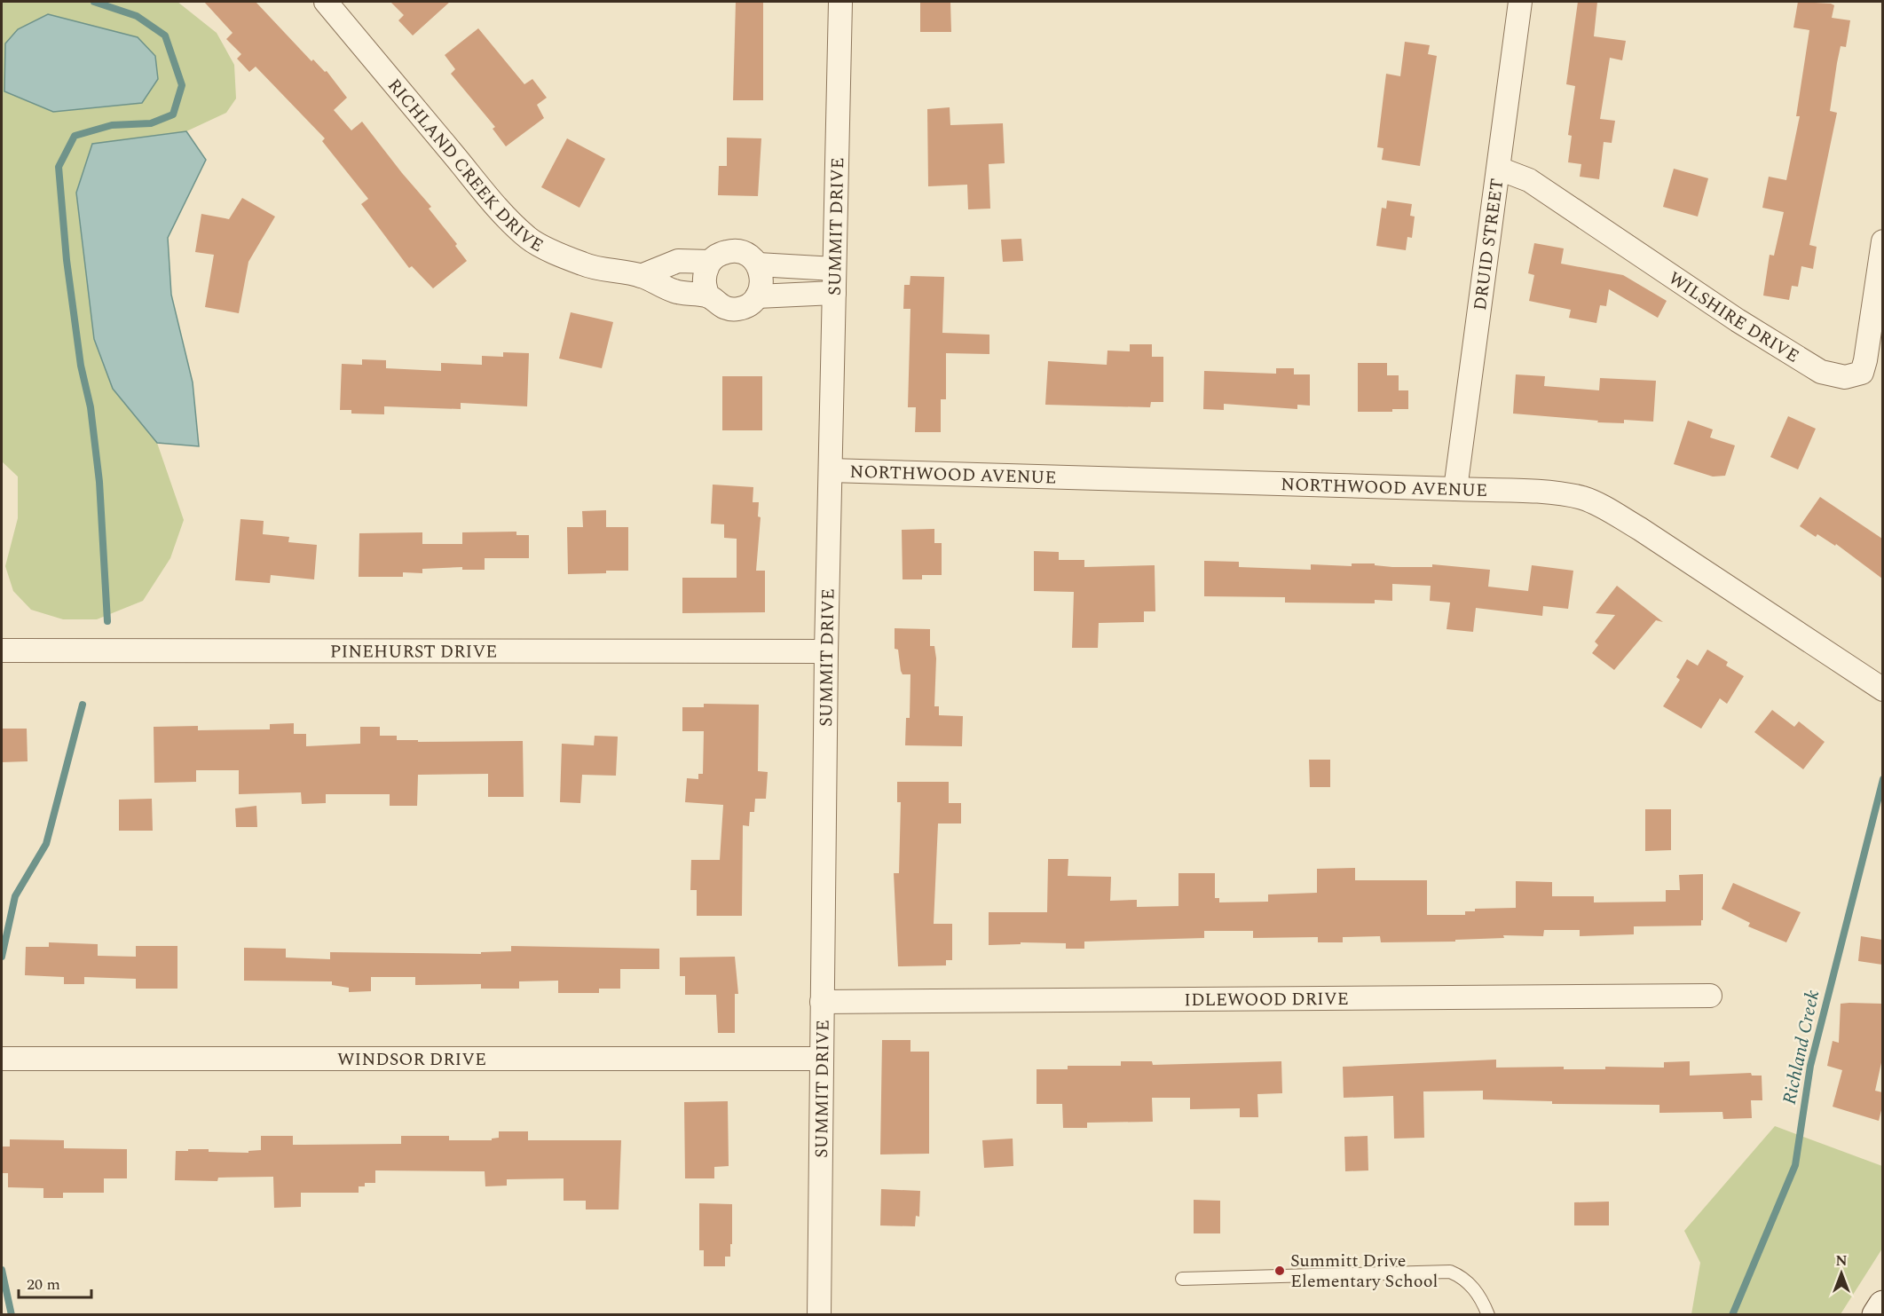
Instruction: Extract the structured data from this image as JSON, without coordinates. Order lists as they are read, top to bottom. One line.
{"streets":{"street":["RICHLAND CREEK DRIVE","SUMMIT DRIVE","DRUID STREET","WILSHIRE DRIVE","NORTHWOOD AVENUE","PINEHURST DRIVE","IDLEWOOD DRIVE","WINDSOR DRIVE"]},"crossings":[["RICHLAND CREEK DRIVE","SUMMIT DRIVE"],["SUMMIT DRIVE","NORTHWOOD AVENUE"],["SUMMIT DRIVE","PINEHURST DRIVE"],["SUMMIT DRIVE","IDLEWOOD DRIVE"],["SUMMIT DRIVE","WINDSOR DRIVE"],["DRUID STREET","WILSHIRE DRIVE"],["DRUID STREET","NORTHWOOD AVENUE"]],"water":["Richland Creek"],"places":["Summitt Drive Elementary School"],"scale_bar":"20 m","north":"top"}
